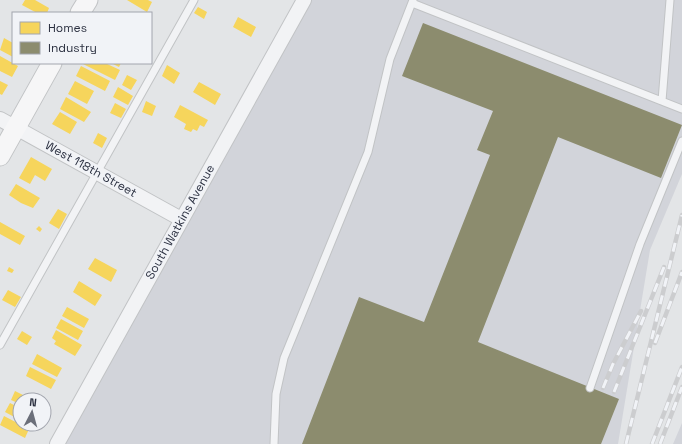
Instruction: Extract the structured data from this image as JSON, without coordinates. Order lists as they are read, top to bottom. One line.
{"streets":{"street":["West 118th Street","South Watkins Avenue"]},"crossings":[["West 118th Street","South Watkins Avenue"]],"legend":["Homes","Industry"],"north":"top"}
